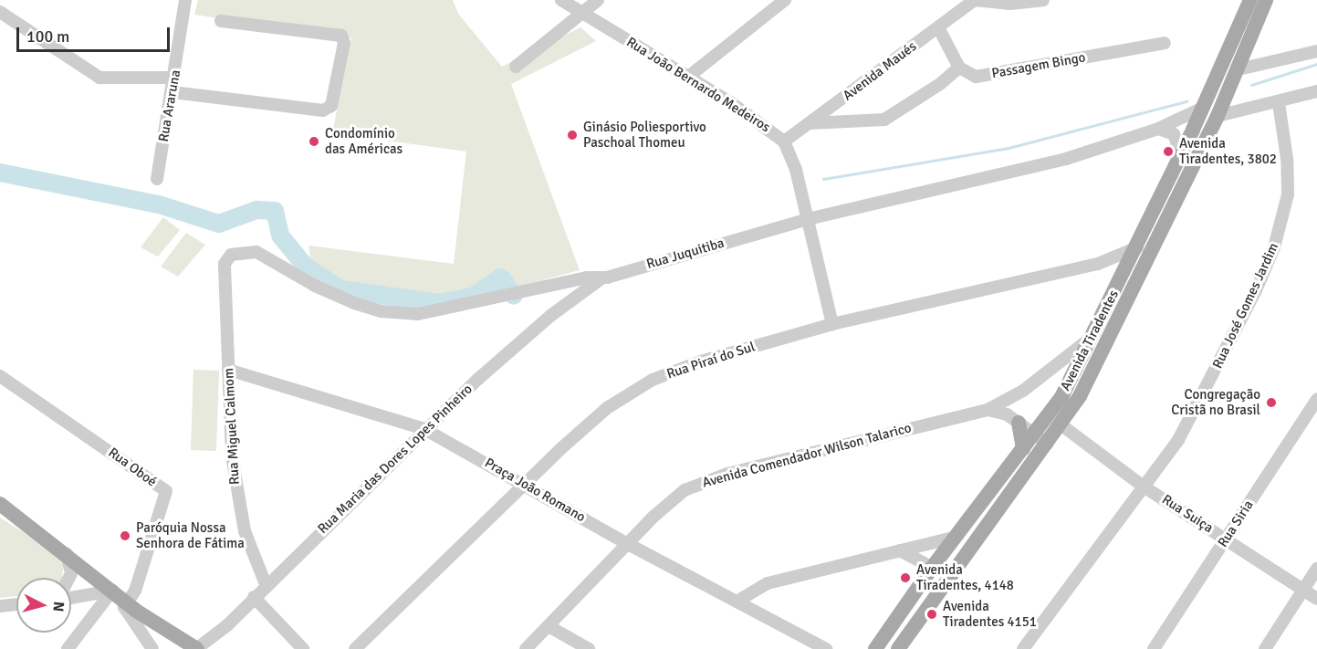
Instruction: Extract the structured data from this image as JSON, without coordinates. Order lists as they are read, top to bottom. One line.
{"streets":{"main road":["Avenida Tiradentes"],"street":["Passagem Bingo","Avenida Maués","Rua João Bernardo Medeiros","Rua Araruna","Rua Juquitiba","Rua José Gomes Jardim","Rua Piraí do Sul","Rua Miguel Calmom","Avenida Comendador Wilson Talarico","Rua Maria das Dores Lopes Pinheiro","Rua Oboé","Praça João Romano","Rua Suiça","Rua Siria"]},"crossings":[["Avenida Maués","Rua João Bernardo Medeiros"],["Rua João Bernardo Medeiros","Rua Juquitiba"],["Rua João Bernardo Medeiros","Rua Piraí do Sul"],["Rua Juquitiba","Avenida Tiradentes"],["Rua Juquitiba","Rua Miguel Calmom"],["Rua Juquitiba","Rua Maria das Dores Lopes Pinheiro"],["Rua José Gomes Jardim","Rua Suiça"],["Avenida Tiradentes","Rua Piraí do Sul"],["Avenida Tiradentes","Avenida Comendador Wilson Talarico"],["Avenida Tiradentes","Rua Suiça"],["Rua Piraí do Sul","Praça João Romano"],["Rua Miguel Calmom","Rua Maria das Dores Lopes Pinheiro"],["Rua Miguel Calmom","Praça João Romano"],["Avenida Comendador Wilson Talarico","Praça João Romano"],["Rua Maria das Dores Lopes Pinheiro","Praça João Romano"],["Rua Suiça","Rua Siria"]],"places":["Ginásio Poliesportivo Paschoal Thomeu","Condomínio das Américas","Avenida Tiradentes, 3802","Congregação Cristã no Brasil","Paróquia Nossa Senhora de Fátima","Avenida Tiradentes, 4148","Avenida Tiradentes 4151"],"scale_bar":"100 m","north":"right"}
